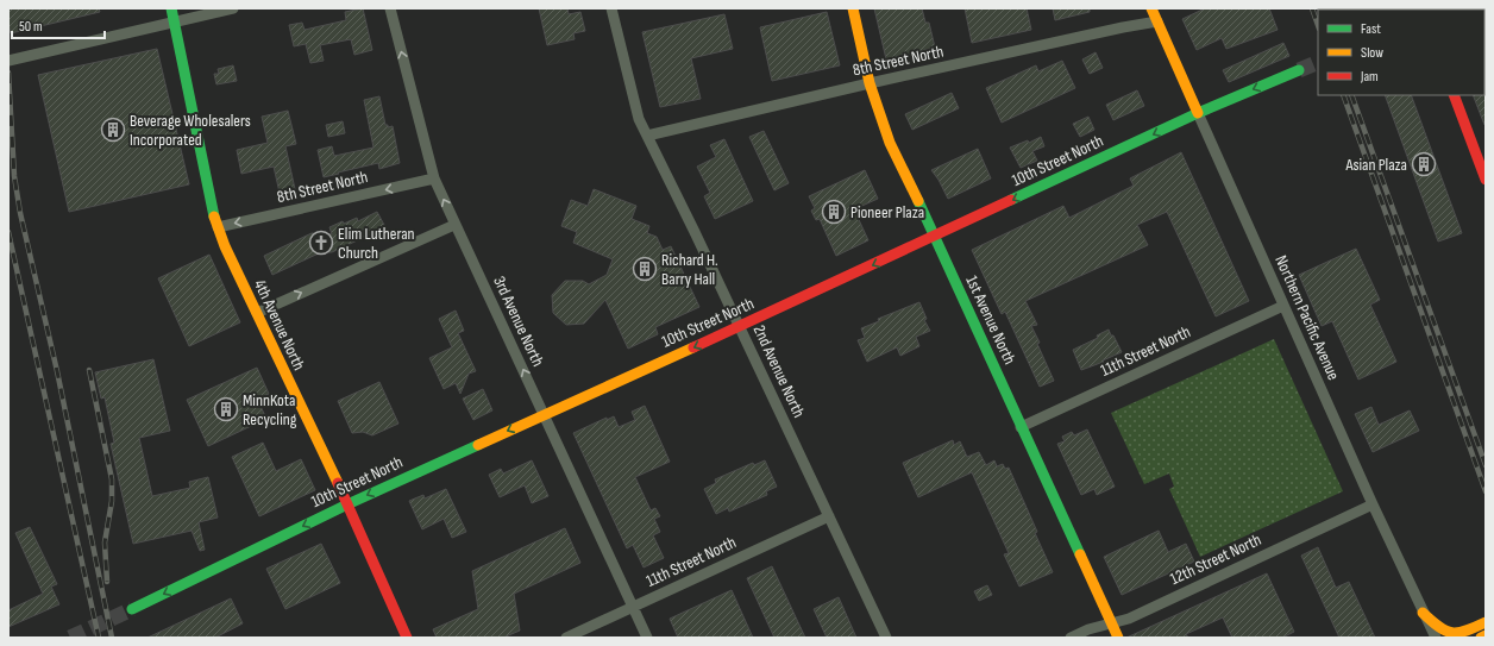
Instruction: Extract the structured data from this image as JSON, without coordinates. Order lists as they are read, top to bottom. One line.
{"streets":{"street":["8th Street North","10th Street North","Northern Pacific Avenue","1st Avenue North","3rd Avenue North","4th Avenue North","11th Street North","2nd Avenue North","12th Street North"]},"crossings":[["8th Street North","Northern Pacific Avenue"],["8th Street North","1st Avenue North"],["8th Street North","3rd Avenue North"],["8th Street North","4th Avenue North"],["8th Street North","2nd Avenue North"],["10th Street North","Northern Pacific Avenue"],["10th Street North","1st Avenue North"],["10th Street North","3rd Avenue North"],["10th Street North","4th Avenue North"],["10th Street North","2nd Avenue North"],["Northern Pacific Avenue","11th Street North"],["Northern Pacific Avenue","12th Street North"],["1st Avenue North","11th Street North"],["1st Avenue North","12th Street North"],["3rd Avenue North","11th Street North"],["11th Street North","2nd Avenue North"]],"one_way":["10th Street North","3rd Avenue North"],"places":{"building":["Beverage Wholesalers Incorporated","Asian Plaza","Pioneer Plaza","Richard H. Barry Hall","MinnKota Recycling"],"church":["Elim Lutheran Church"]},"legend":["Fast","Slow","Jam"],"scale_bar":"50 m"}
